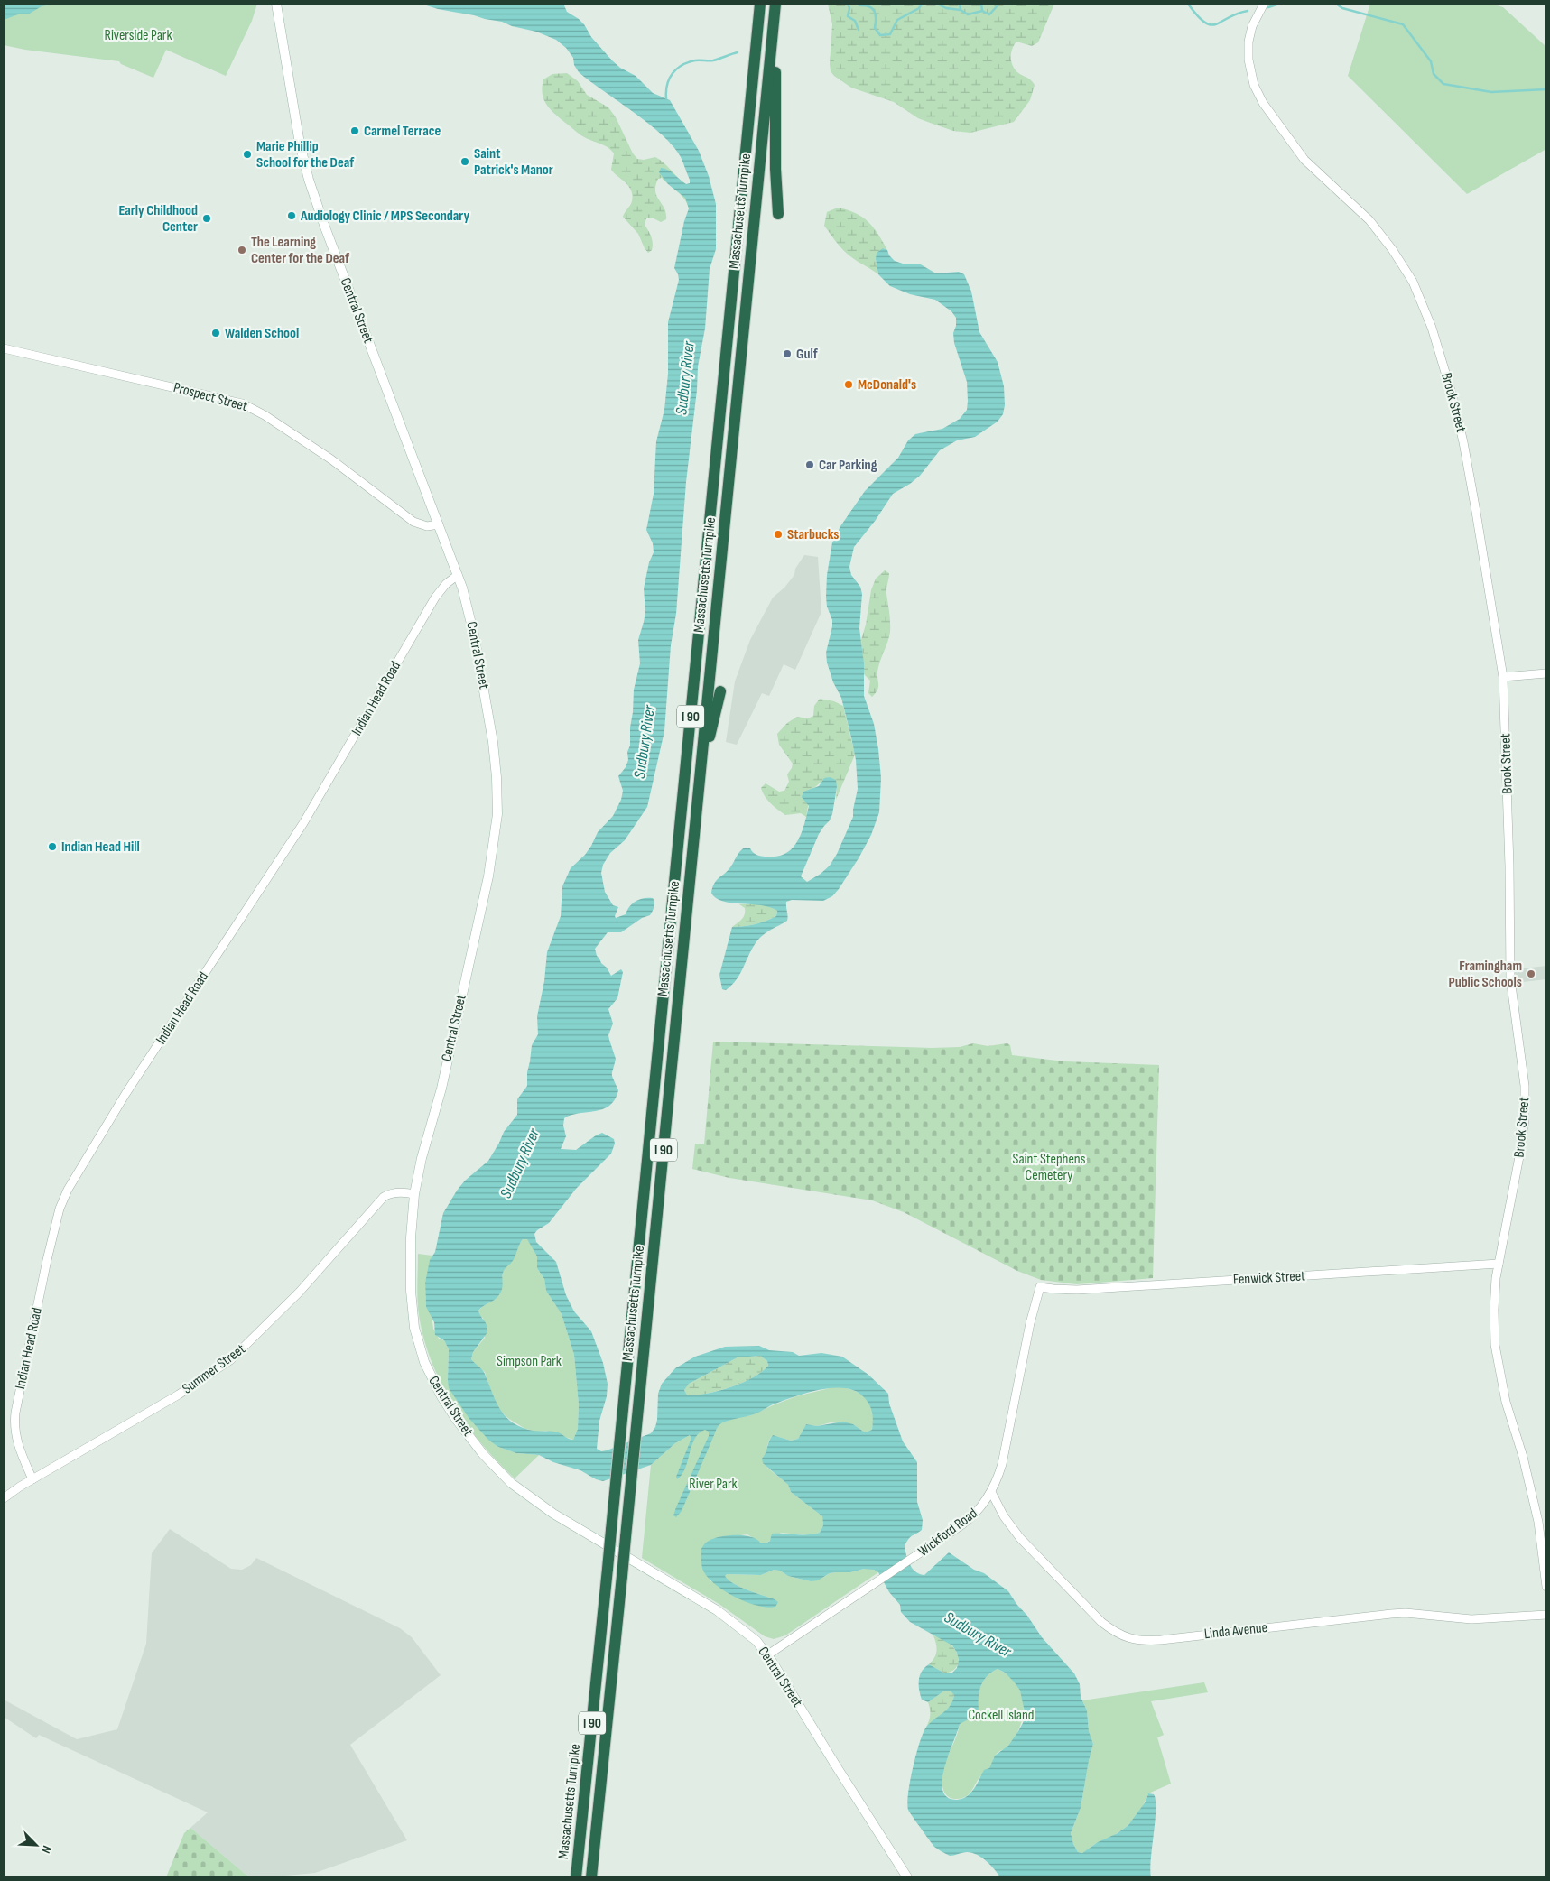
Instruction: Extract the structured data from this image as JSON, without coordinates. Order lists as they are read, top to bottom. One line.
{"streets":{"highway":["Massachusetts Turnpike","I 90"],"main road":["Central Street"],"street":["Prospect Street","Brook Street","Indian Head Road","Fenwick Street","Summer Street","Wickford Road","Linda Avenue"]},"crossings":[["Central Street","Prospect Street"],["Central Street","Indian Head Road"],["Central Street","Summer Street"],["Central Street","Wickford Road"],["Brook Street","Fenwick Street"],["Indian Head Road","Summer Street"],["Fenwick Street","Wickford Road"],["Wickford Road","Linda Avenue"]],"water":["Sudbury River"],"parks":["Riverside Park","Saint Stephens Cemetery","Simpson Park","River Park","Cockell Island"],"places":["Carmel Terrace","Marie Phillip School for the Deaf","Saint Patrick's Manor","Audiology Clinic / MPS Secondary","Early Childhood Center","The Learning Center for the Deaf","Walden School","Gulf","McDonald's","Car Parking","Starbucks","Indian Head Hill","Framingham Public Schools"],"north":"bottom right"}
